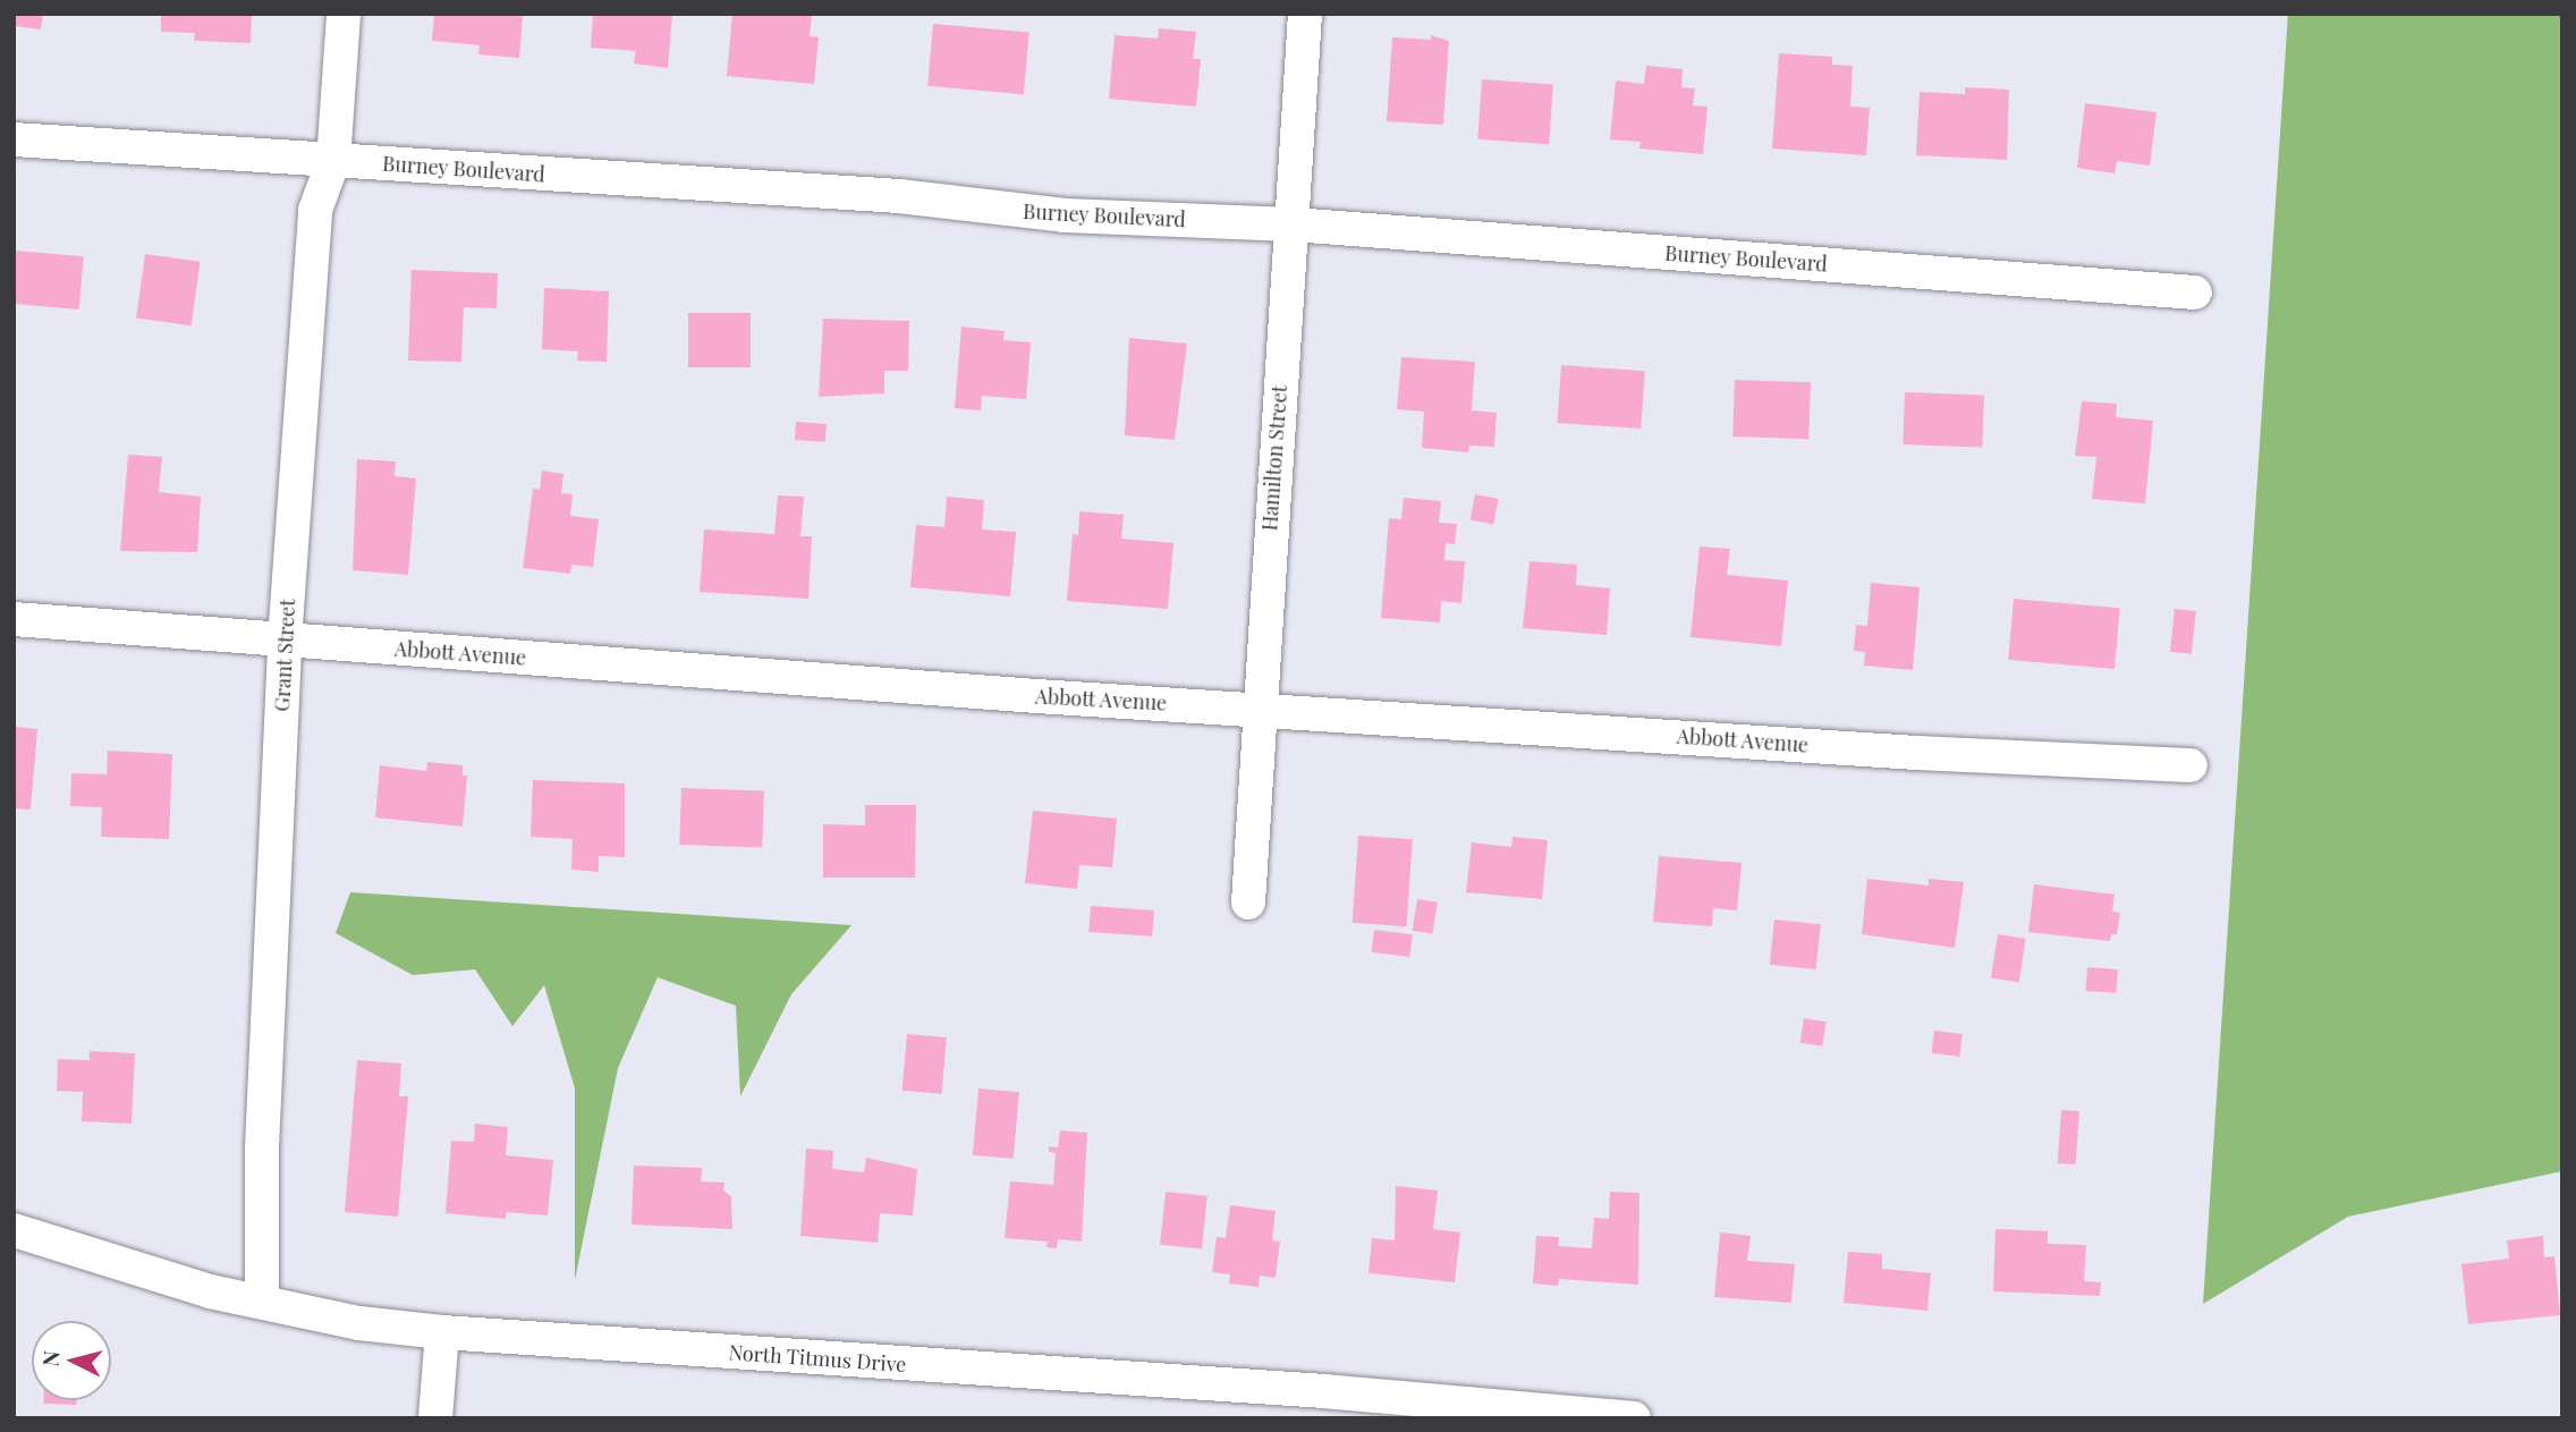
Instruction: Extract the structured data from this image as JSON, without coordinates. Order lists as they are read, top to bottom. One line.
{"streets":{"street":["Burney Boulevard","Hamilton Street","Abbott Avenue","Grant Street","North Titmus Drive"]},"crossings":[["Burney Boulevard","Hamilton Street"],["Burney Boulevard","Grant Street"],["Hamilton Street","Abbott Avenue"],["Abbott Avenue","Grant Street"],["Grant Street","North Titmus Drive"]],"north":"left"}
